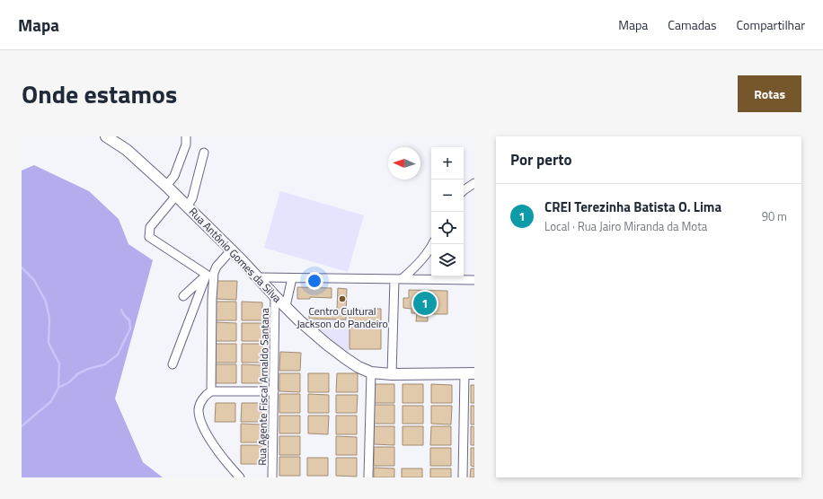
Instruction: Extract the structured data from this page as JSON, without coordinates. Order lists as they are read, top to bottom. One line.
{"streets":{"street":["Rua Antônio Gomes da Silva","Rua Agente Fiscal Arnaldo Santana"]},"crossings":[["Rua Antônio Gomes da Silva","Rua Agente Fiscal Arnaldo Santana"]],"places":["Centro Cultural Jackson do Pandeiro"],"north":"left","page":{"header":"Mapa","nav":["Mapa","Camadas","Compartilhar"],"title":"Onde estamos","buttons":"Rotas","heading":"Por perto","map_buttons":["+","−"],"list":[{"mark":"1","name":"CREI Terezinha Batista O. Lima","note":"Local · Rua Jairo Miranda da Mota","value":"90 m"}],"pins":"1"}}
